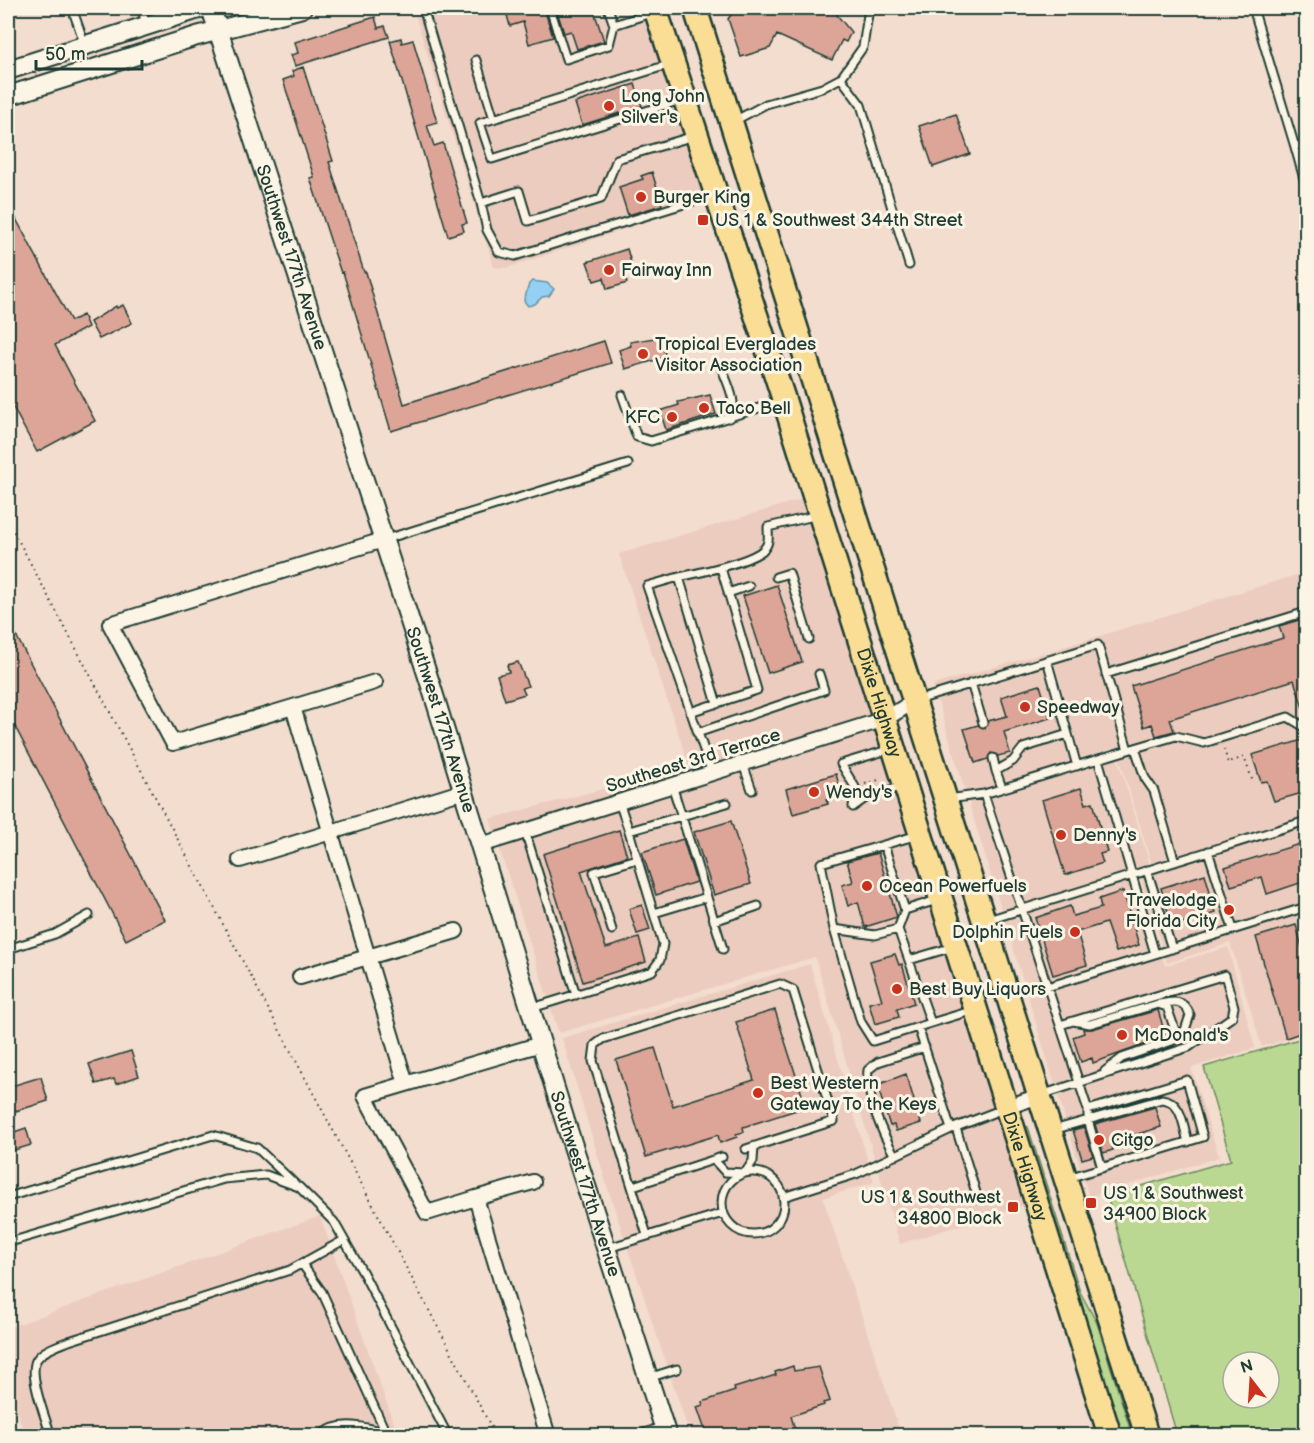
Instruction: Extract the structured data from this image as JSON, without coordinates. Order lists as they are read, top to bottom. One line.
{"streets":{"highway":["Dixie Highway"],"main road":["Southwest 177th Avenue"],"street":["Southeast 3rd Terrace"]},"crossings":[["Southwest 177th Avenue","Southeast 3rd Terrace"],["Dixie Highway","Southeast 3rd Terrace"]],"places":{"other":["Long John Silver's","Burger King","Fairway Inn","Tropical Everglades Visitor Association","Taco Bell","KFC","Speedway","Wendy's","Denny's","Ocean Powerfuels","Travelodge Florida City","Dolphin Fuels","Best Buy Liquors","McDonald's","Best Western Gateway To the Keys","Citgo"],"transit":["US 1 & Southwest 344th Street","US 1 & Southwest 34900 Block","US 1 & Southwest 34800 Block"]},"scale_bar":"50 m","north":"top"}
